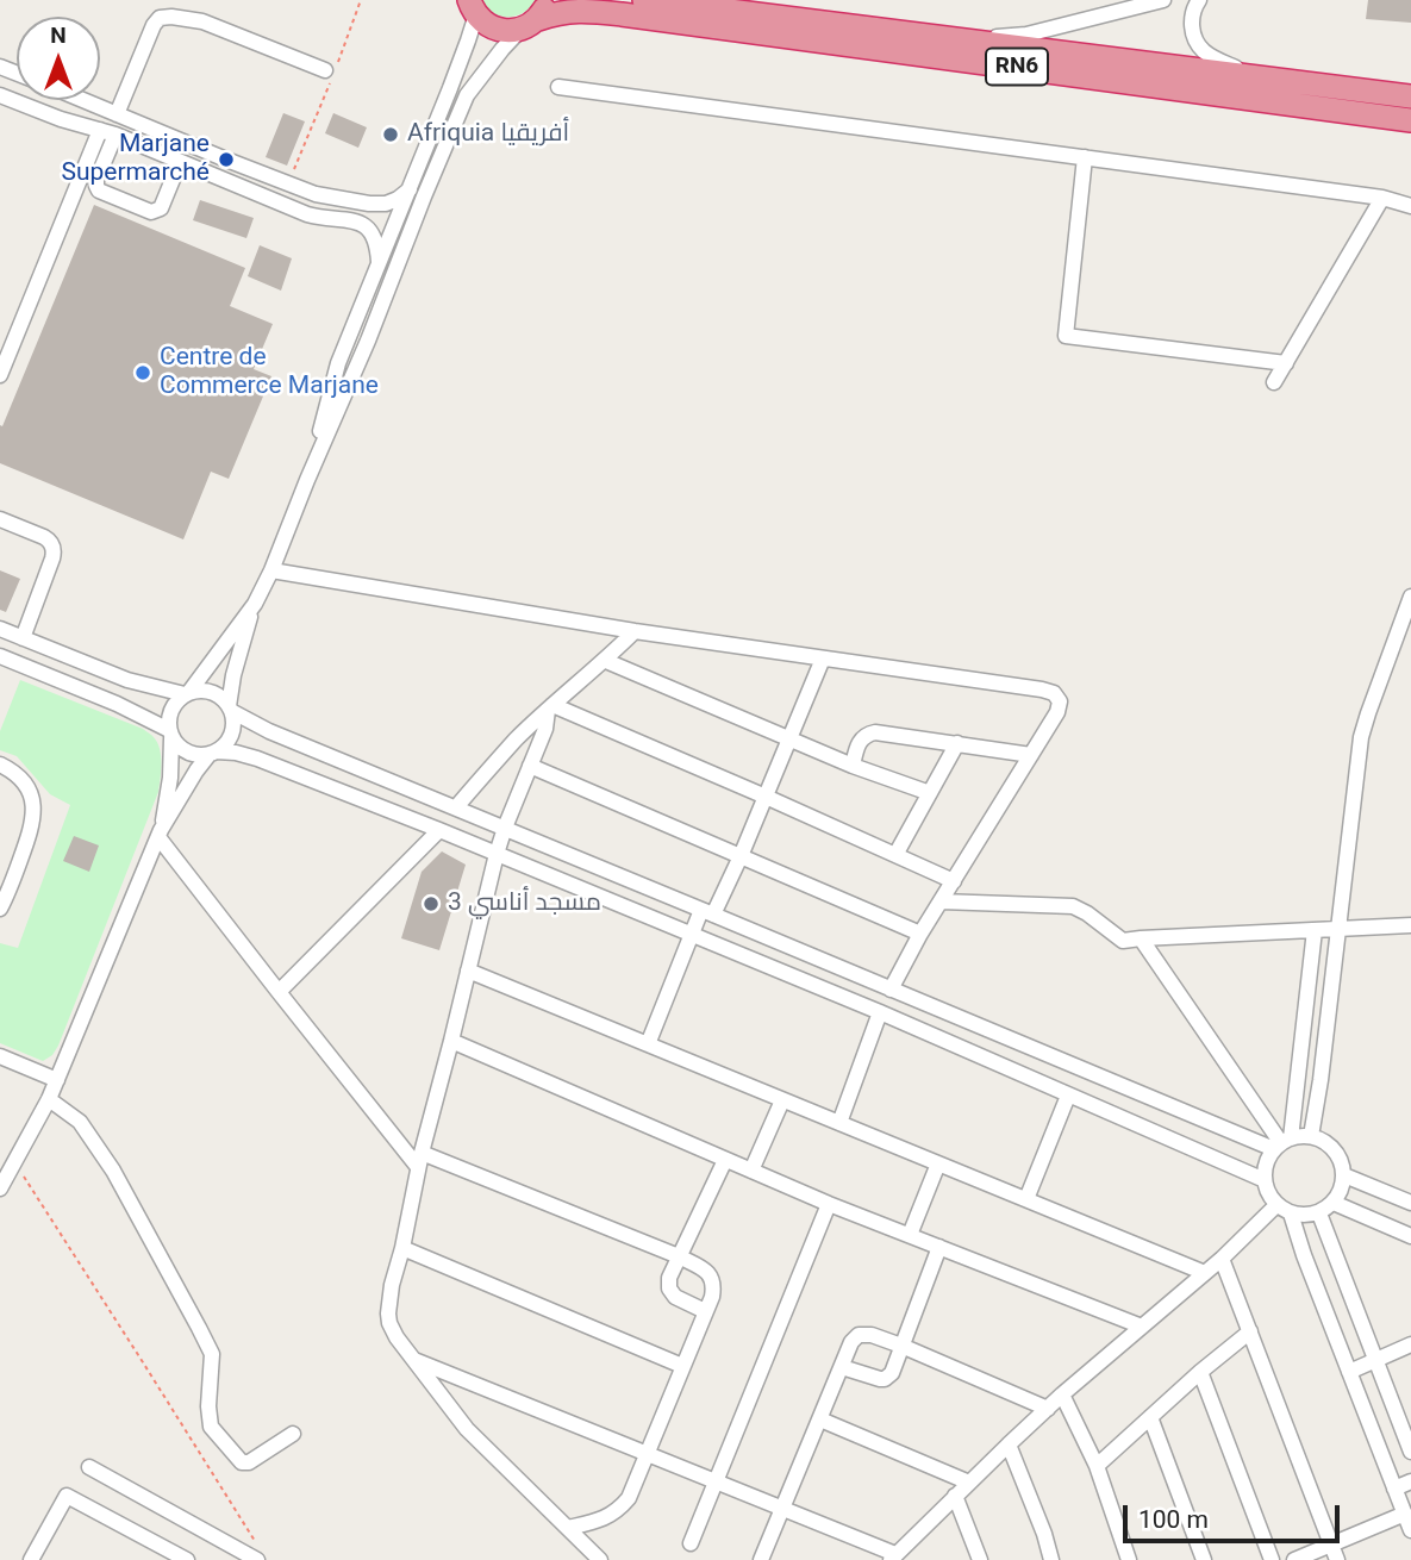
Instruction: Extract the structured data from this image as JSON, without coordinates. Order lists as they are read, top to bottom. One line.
{"streets":{"highway":["RN6"]},"places":["Afriquia أفريقيا","Marjane Supermarché","Centre de Commerce Marjane","مسجد أناسي 3"],"scale_bar":"100 m","north":"top"}
